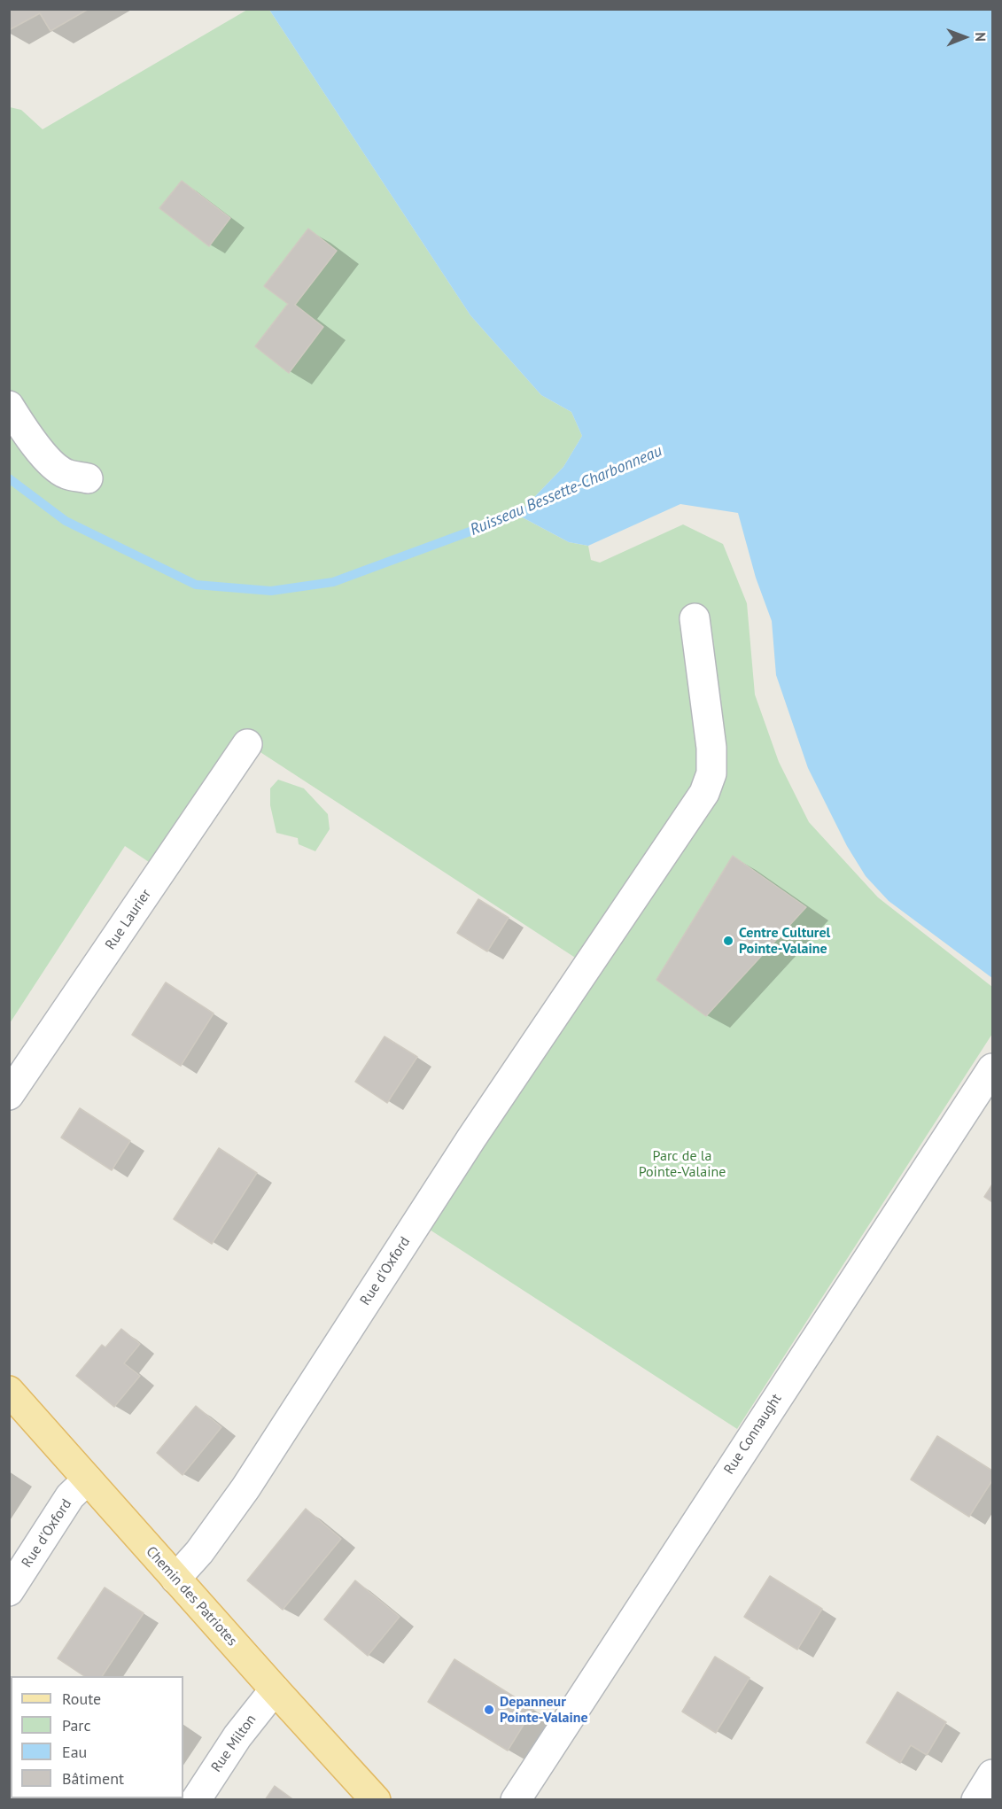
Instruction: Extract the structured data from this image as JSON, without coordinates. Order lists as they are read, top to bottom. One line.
{"streets":{"main road":["Chemin des Patriotes"],"street":["Rue Laurier","Rue d'Oxford","Rue Connaught","Rue Milton"]},"crossings":[["Rue d'Oxford","Chemin des Patriotes"],["Chemin des Patriotes","Rue Milton"]],"water":["Ruisseau Bessette-Charbonneau"],"parks":["Parc de la Pointe-Valaine"],"places":["Centre Culturel Pointe-Valaine","Depanneur Pointe-Valaine"],"legend":["Route","Parc","Eau","Bâtiment"],"north":"right"}
